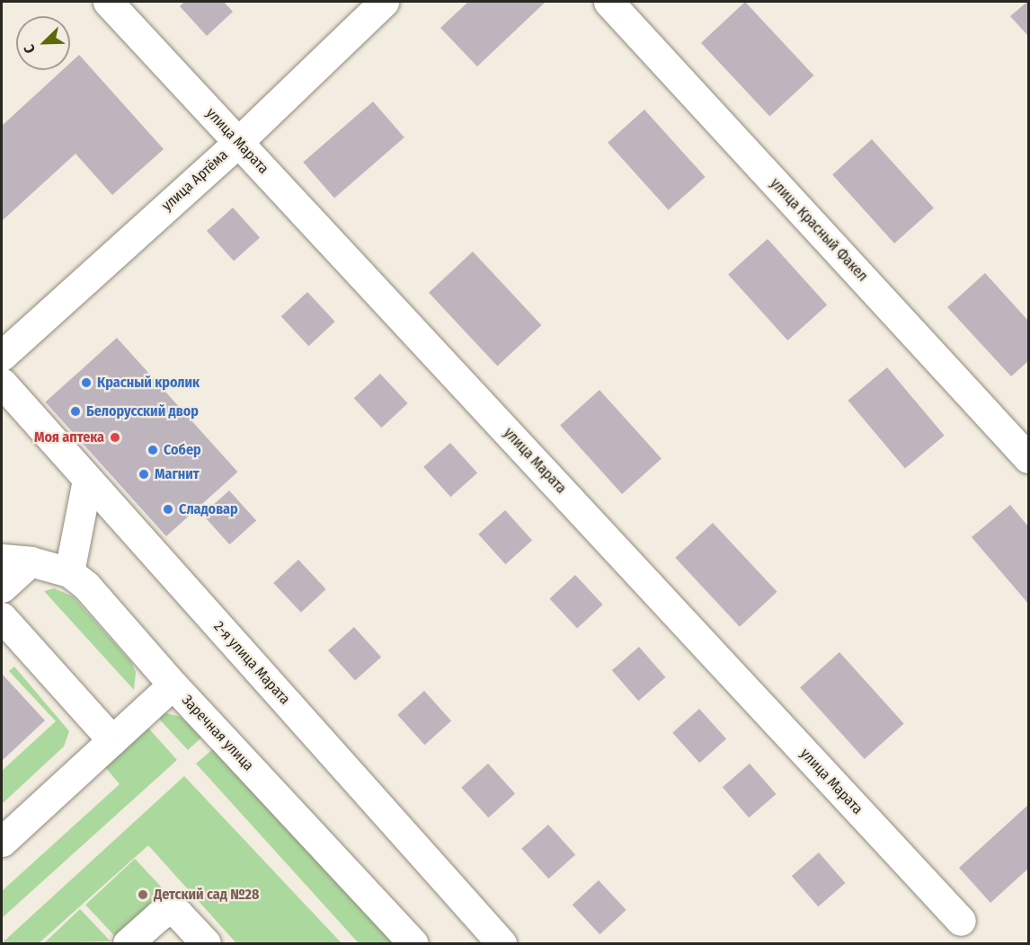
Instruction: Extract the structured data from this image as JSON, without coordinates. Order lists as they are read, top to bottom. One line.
{"streets":{"street":["улица Марата","улица Артёма","улица Красный Факел","2-я улица Марата","Заречная улица"]},"crossings":[["улица Марата","улица Артёма"]],"places":["Красный кролик","Белорусский двор","Моя аптека","Собер","Магнит","Сладовар","Детский сад №28"],"north":"bottom left"}
